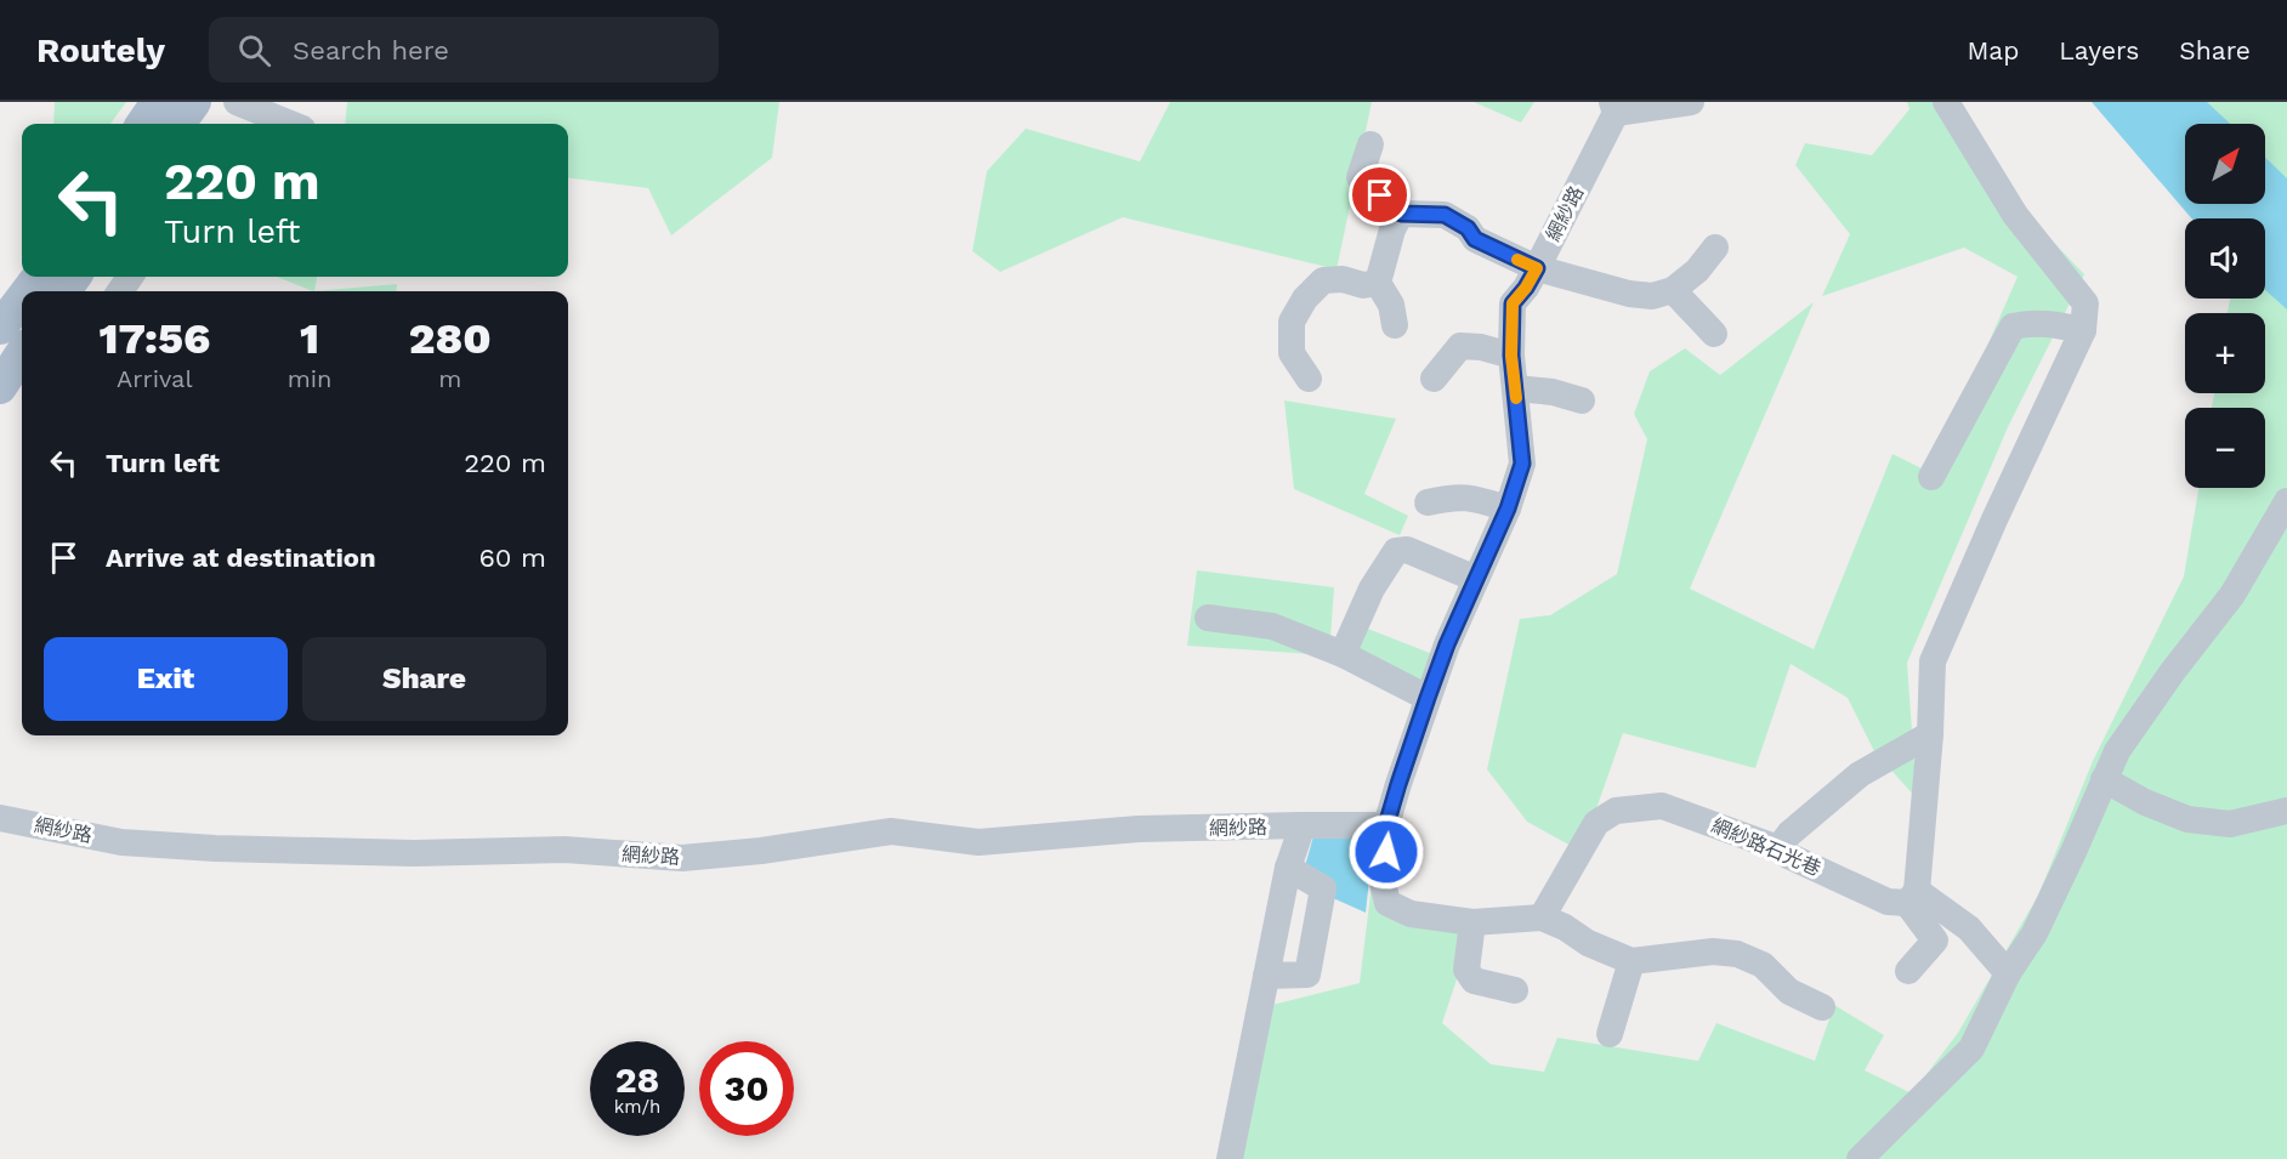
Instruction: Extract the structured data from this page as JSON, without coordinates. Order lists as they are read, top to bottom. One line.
{"streets":{"street":["網紗路","網紗路石光巷"]},"north":"top right","page":{"header":"Routely","search":"Search here","nav":["Map","Layers","Share"],"map_buttons":["+","−"],"turn":["220 m","Turn left"],"eta":["17:56","Arrival","1","min","280","m"],"list":[{"name":"Turn left","value":"220 m"},{"name":"Arrive at destination","value":"60 m"}],"buttons":["Exit","Share"],"speed":"28 km/h","limit":"30"}}
